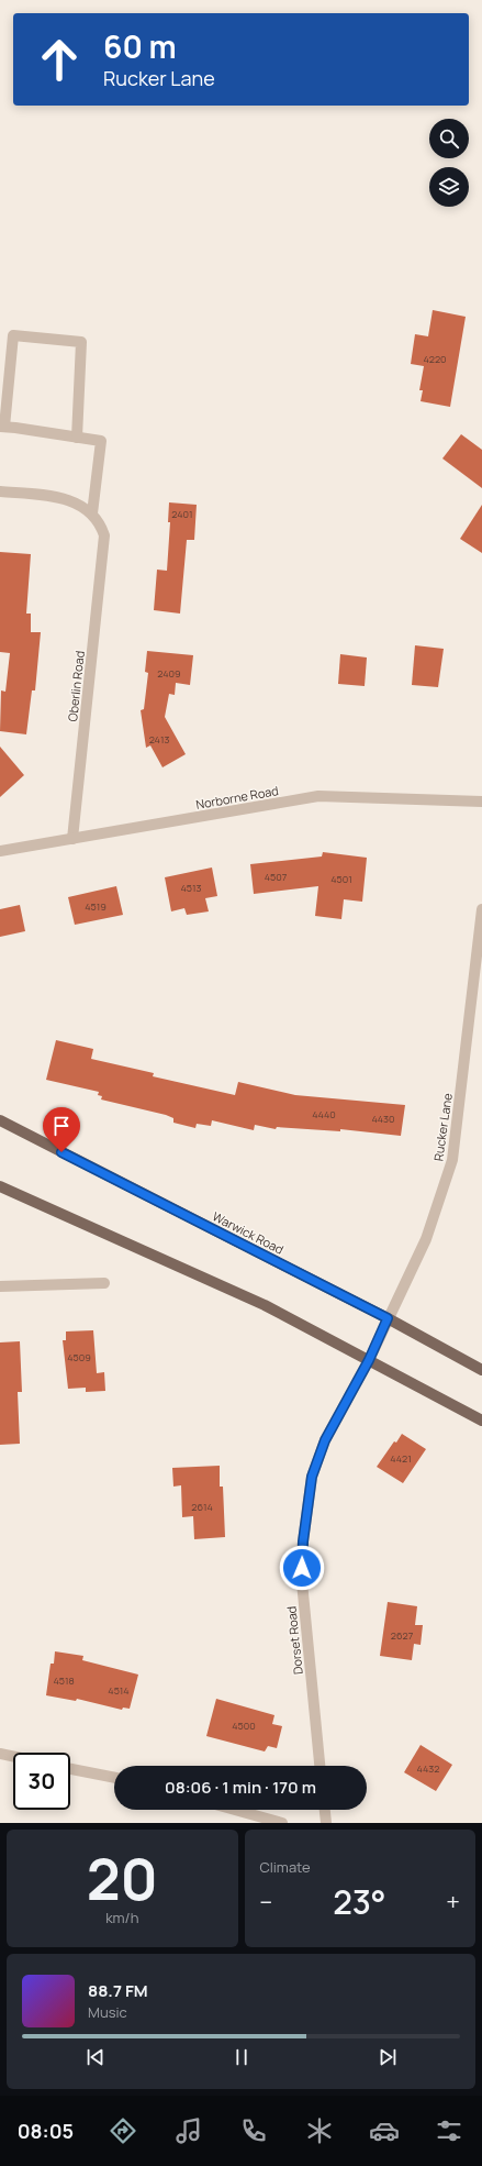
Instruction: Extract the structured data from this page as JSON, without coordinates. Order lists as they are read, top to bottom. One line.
{"streets":{"main road":["Warwick Road"],"street":["Oberlin Road","Norborne Road","Rucker Lane","Dorset Road"]},"crossings":[["Oberlin Road","Norborne Road"],["Rucker Lane","Warwick Road"],["Rucker Lane","Dorset Road"]],"house_numbers":["4220","2401","2409","2413","4507","4501","4513","4519","4440","4430","4509","4421","2614","2627","4518","4514","4500","4432"],"page":{"turn":["60 m","Rucker Lane"],"limit":"30","trip":"08:06 · 1 min · 170 m","tile":[["20","km/h"],"Climate"],"heat":["−","23°","+"],"song":["88.7 FM","Music"],"tabs":"08:05"}}
